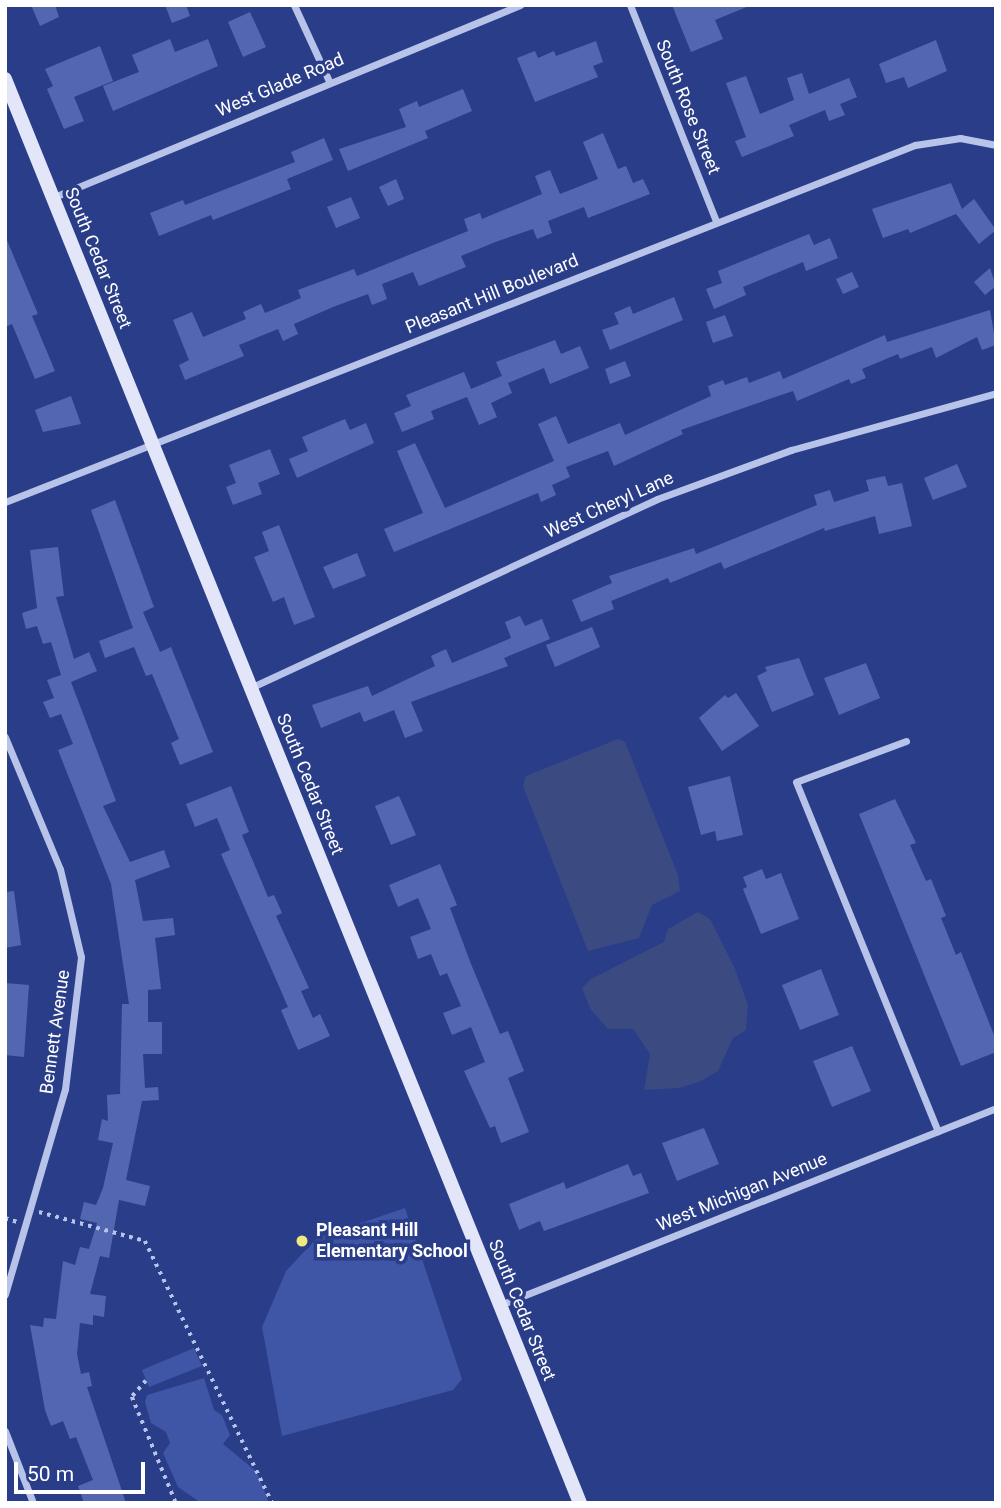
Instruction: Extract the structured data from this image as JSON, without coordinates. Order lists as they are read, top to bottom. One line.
{"streets":{"street":["West Glade Road","South Rose Street","South Cedar Street","Pleasant Hill Boulevard","West Cheryl Lane","Bennett Avenue","West Michigan Avenue"]},"crossings":[["West Glade Road","South Cedar Street"],["South Rose Street","Pleasant Hill Boulevard"],["South Cedar Street","Pleasant Hill Boulevard"],["South Cedar Street","West Cheryl Lane"],["South Cedar Street","West Michigan Avenue"]],"places":["Pleasant Hill Elementary School"],"scale_bar":"50 m"}
